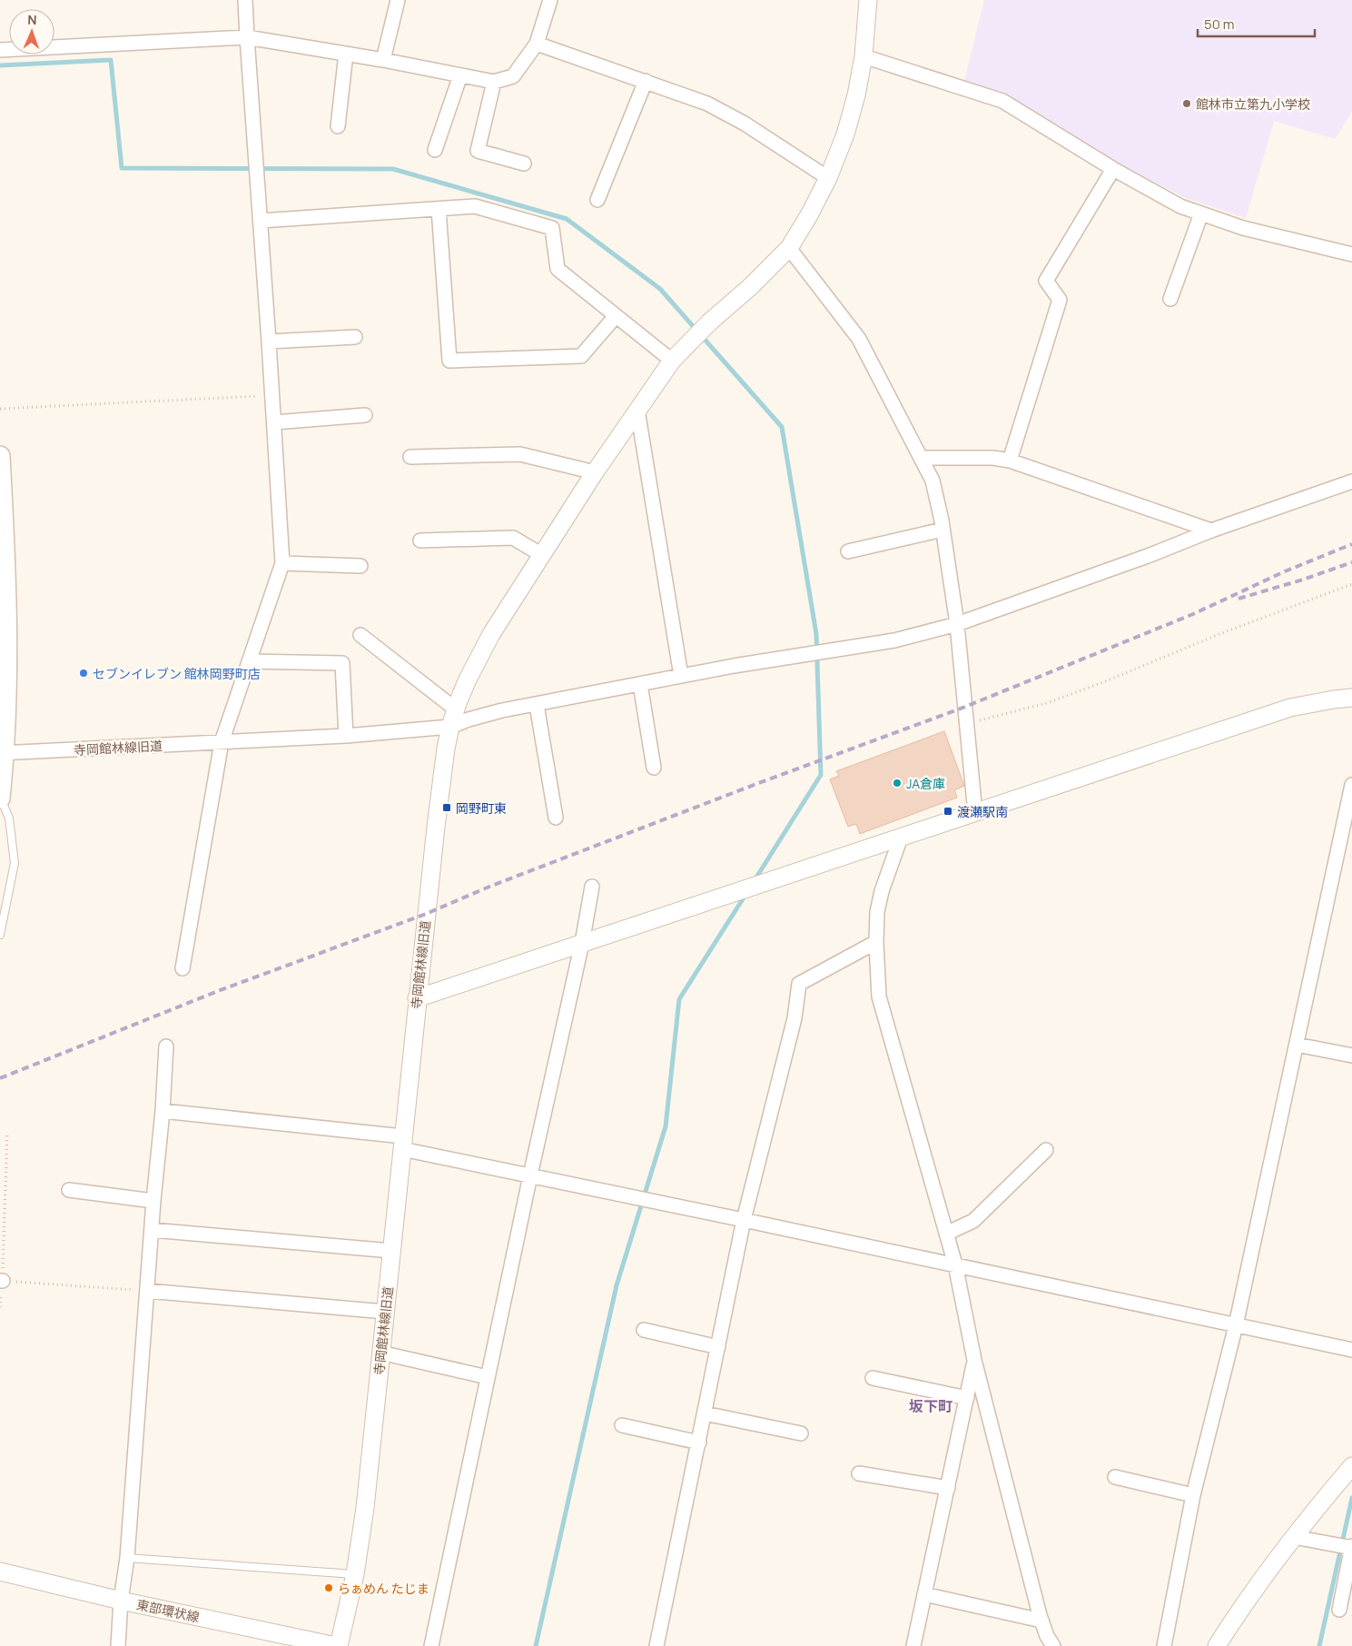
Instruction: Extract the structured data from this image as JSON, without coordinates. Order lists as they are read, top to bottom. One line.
{"streets":{"street":["寺岡館林線旧道","東部環状線"]},"crossings":[["寺岡館林線旧道","東部環状線"]],"districts":["坂下町"],"places":{"other":["館林市立第九小学校","セブンイレブン 館林岡野町店","JA倉庫","らぁめん たじま"],"transit":["岡野町東","渡瀬駅南"]},"scale_bar":"50 m","north":"top"}
